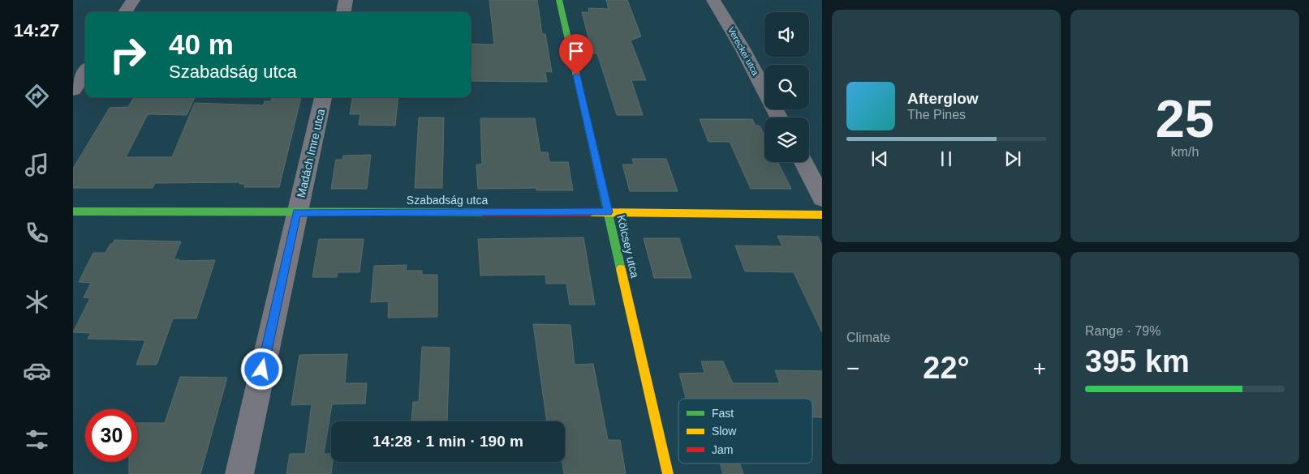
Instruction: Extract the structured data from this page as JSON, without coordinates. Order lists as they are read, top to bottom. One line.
{"streets":{"street":["Vereckei utca","Madách Imre utca","Szabadság utca","Kölcsey utca"]},"crossings":[["Madách Imre utca","Szabadság utca"],["Szabadság utca","Kölcsey utca"]],"legend":["Fast","Slow","Jam"],"page":{"tabs":"14:27","tile":[["25","km/h"],"Climate",["Range · 79%","395 km"]],"turn":["40 m","Szabadság utca"],"song":["Afterglow","The Pines"],"heat":["−","22°","+"],"limit":"30","trip":"14:28 · 1 min · 190 m"}}
